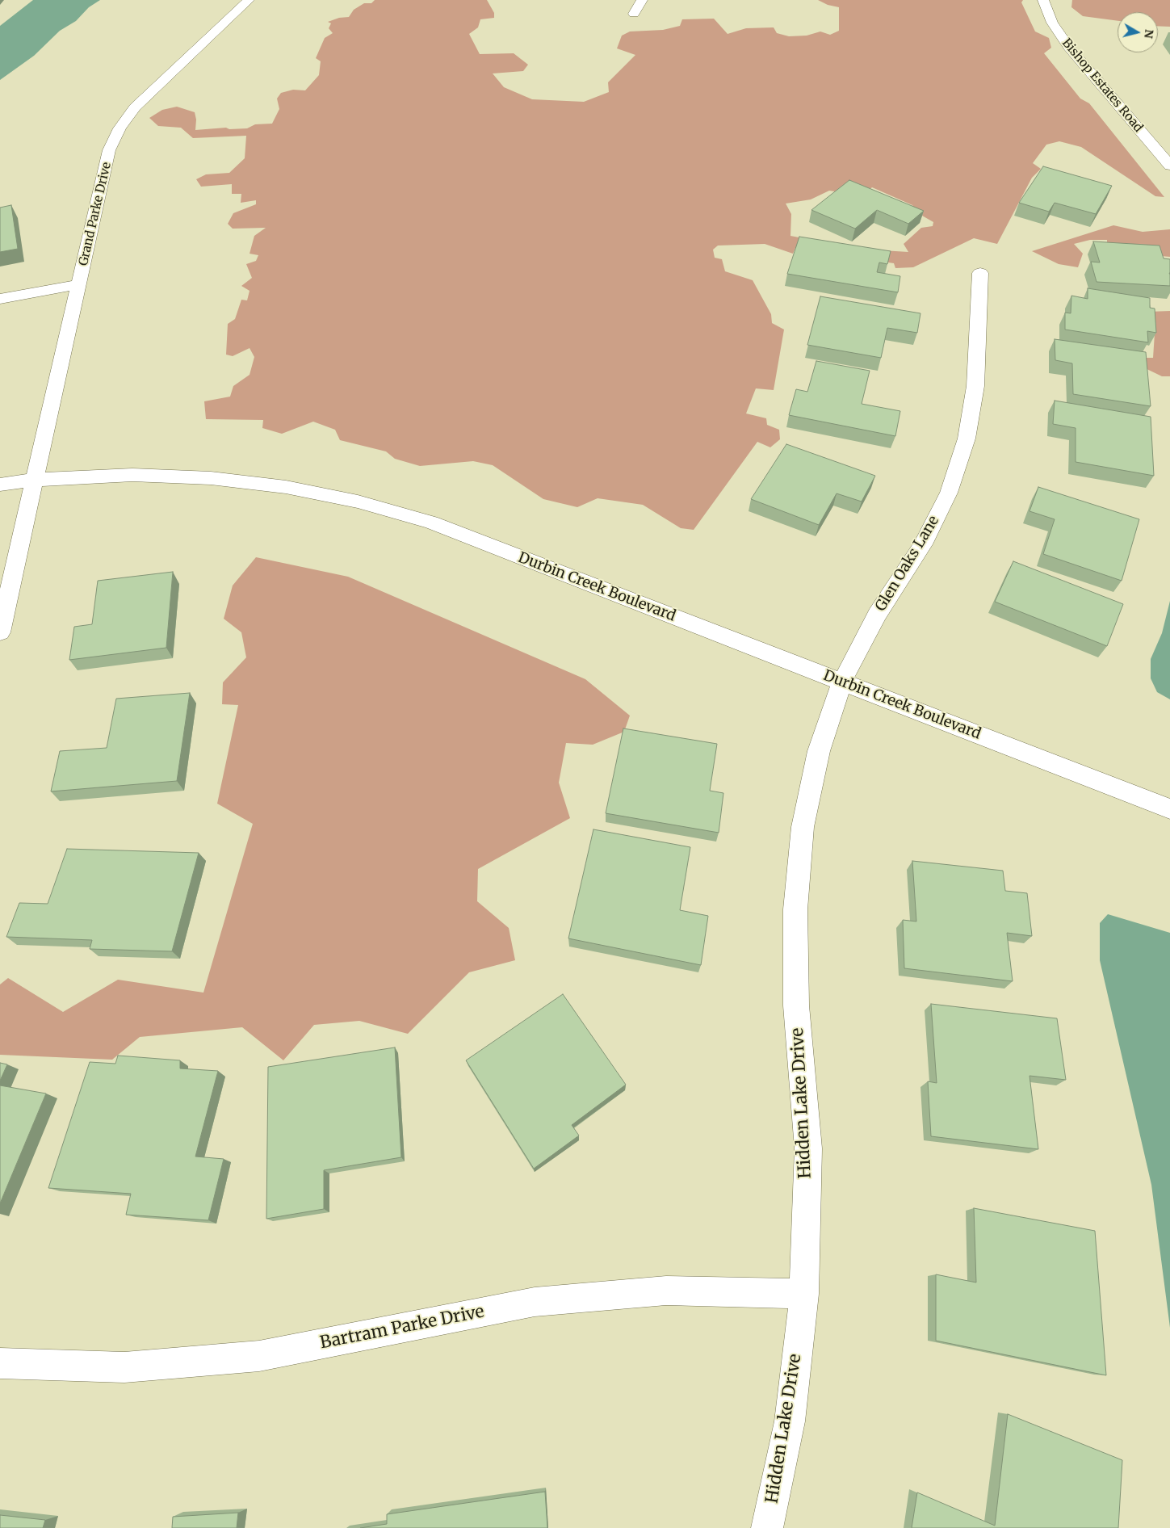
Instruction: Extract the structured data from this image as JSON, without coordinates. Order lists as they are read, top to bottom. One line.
{"streets":{"street":["Bishop Estates Road","Grand Parke Drive","Glen Oaks Lane","Durbin Creek Boulevard","Hidden Lake Drive","Bartram Parke Drive"]},"crossings":[["Grand Parke Drive","Durbin Creek Boulevard"],["Glen Oaks Lane","Durbin Creek Boulevard"],["Glen Oaks Lane","Hidden Lake Drive"],["Durbin Creek Boulevard","Hidden Lake Drive"],["Hidden Lake Drive","Bartram Parke Drive"]],"north":"right"}
